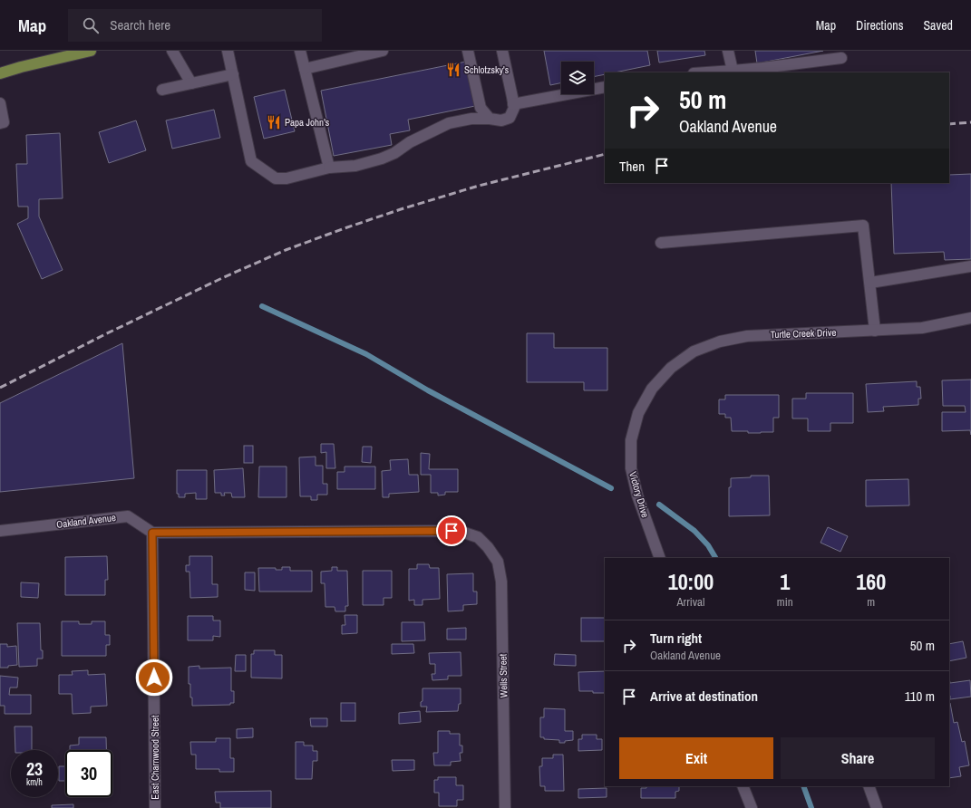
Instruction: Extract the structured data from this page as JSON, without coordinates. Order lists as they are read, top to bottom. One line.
{"streets":{"street":["Turtle Creek Drive","Victory Drive","Oakland Avenue","Wells Street","East Charnwood Street"]},"crossings":[["Turtle Creek Drive","Victory Drive"],["Oakland Avenue","Wells Street"],["Oakland Avenue","East Charnwood Street"],["Wells Street","East Charnwood Street"]],"places":{"restaurant":["Schlotzsky's","Papa John's"]},"page":{"header":"Map","search":"Search here","nav":["Map","Directions","Saved"],"turn":["50 m","Oakland Avenue"],"then":"Then","eta":["10:00","Arrival","1","min","160","m"],"list":[{"name":"Turn right","note":"Oakland Avenue","value":"50 m"},{"name":"Arrive at destination","value":"110 m"}],"buttons":["Exit","Share"],"speed":"23 km/h","limit":"30"}}
